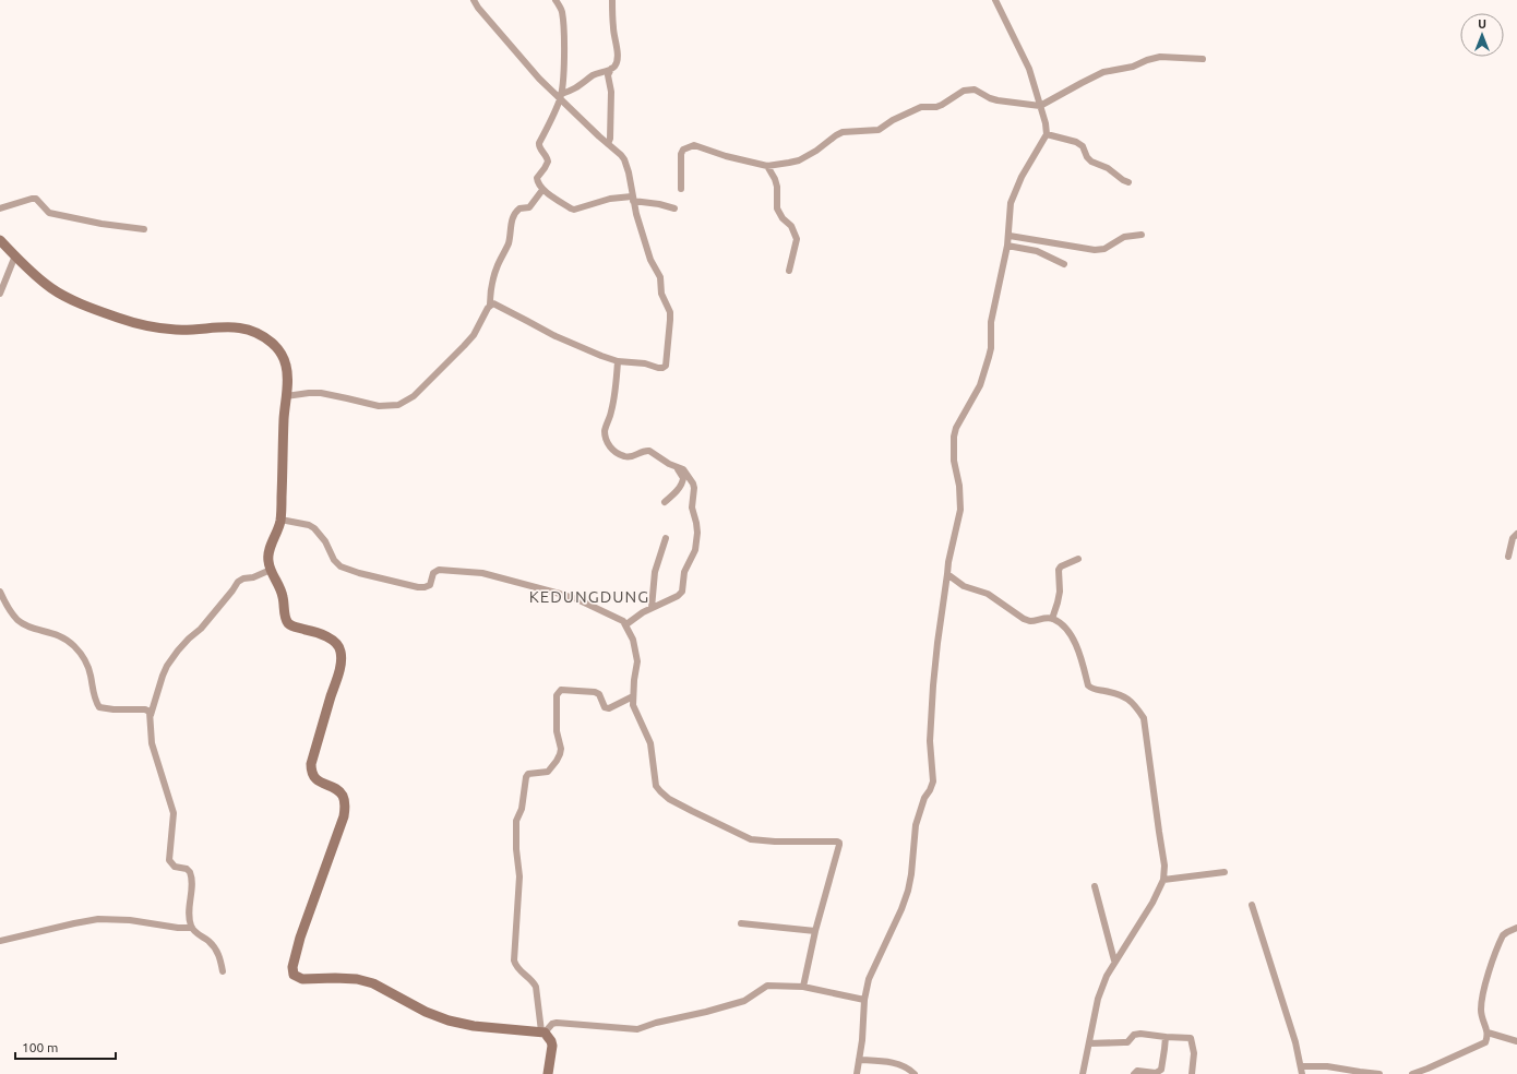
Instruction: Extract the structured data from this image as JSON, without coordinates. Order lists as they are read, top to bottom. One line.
{"districts":["KEDUNGDUNG"],"scale_bar":"100 m","north":"top"}
